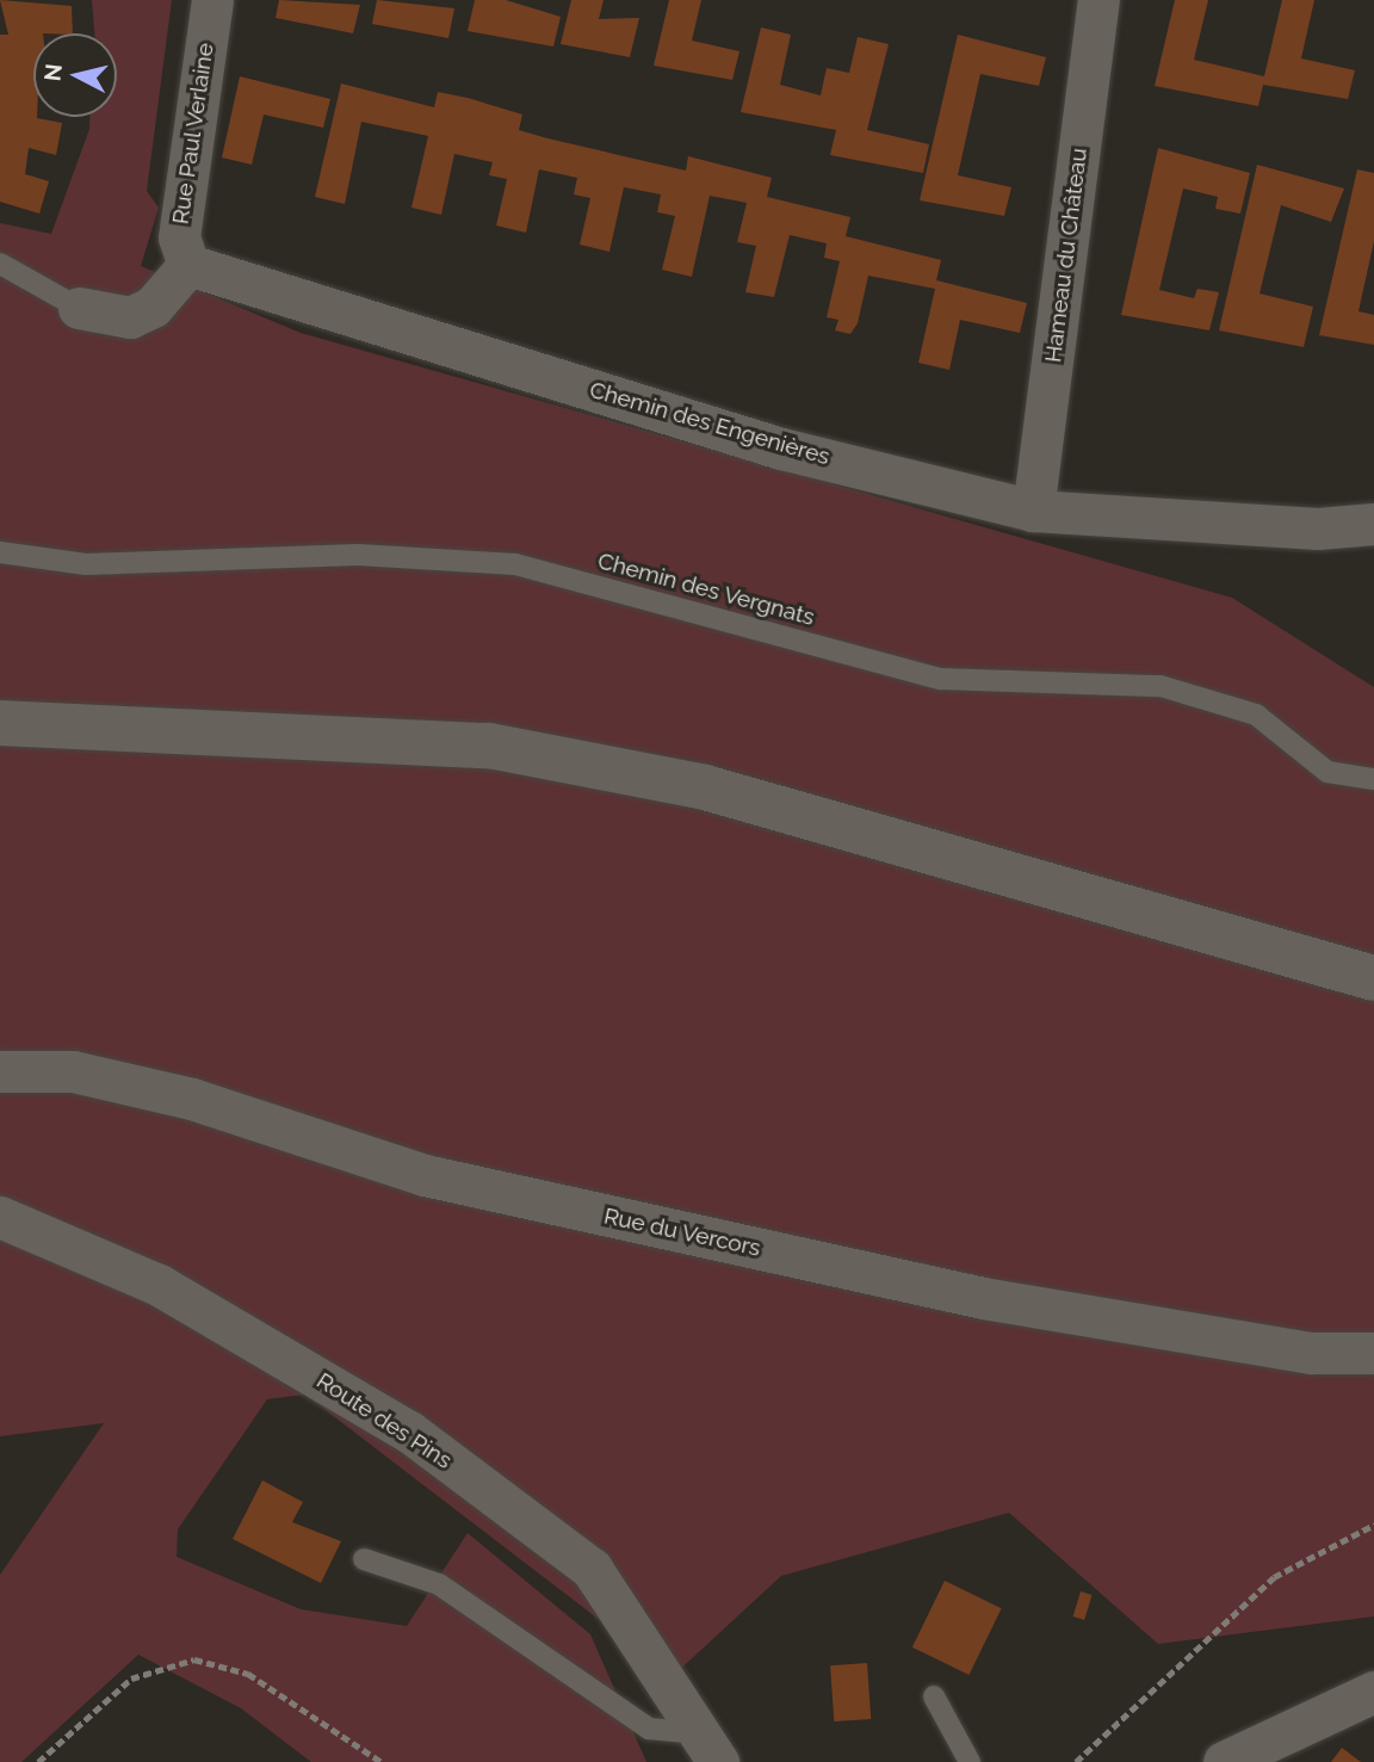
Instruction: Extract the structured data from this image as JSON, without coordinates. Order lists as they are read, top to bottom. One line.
{"streets":{"street":["Rue Paul Verlaine","Hameau du Château","Chemin des Engenières","Rue du Vercors","Route des Pins"],"lane":["Chemin des Vergnats"]},"crossings":[["Rue Paul Verlaine","Chemin des Engenières"],["Hameau du Château","Chemin des Engenières"]],"north":"left"}
